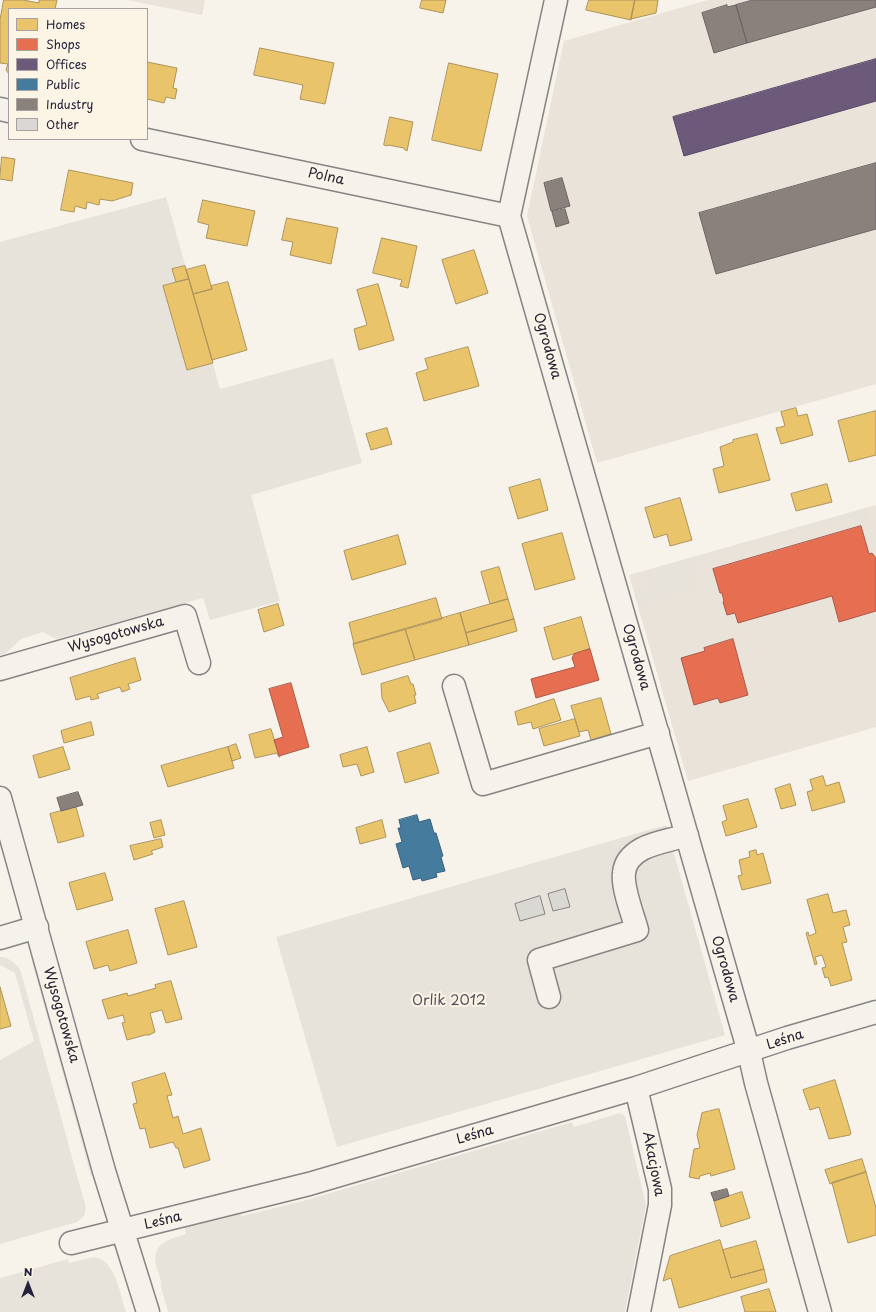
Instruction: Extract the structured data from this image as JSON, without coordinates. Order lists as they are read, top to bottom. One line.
{"streets":{"street":["Polna","Ogrodowa","Wysogotowska","Leśna","Akacjowa"]},"crossings":[["Polna","Ogrodowa"],["Ogrodowa","Leśna"],["Wysogotowska","Leśna"],["Leśna","Akacjowa"]],"parks":["Orlik 2012"],"legend":["Homes","Shops","Offices","Public","Industry","Other"],"north":"top"}
